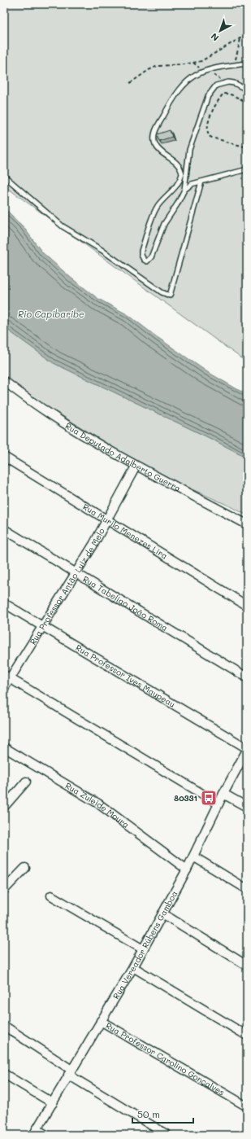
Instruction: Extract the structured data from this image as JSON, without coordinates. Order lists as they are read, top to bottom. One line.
{"streets":{"street":["Rua Deputado Adalberto Guerra","Rua Murilo Menezes Lira","Rua Professor Antão Luiz de Melo","Rua Tabeliao João Roma","Rua Professor Ives Maupeau","Rua Zuleide Moura","Rua Vereador Rúbens Gamboa","Rua Professor Carolino Gonçalves"]},"crossings":[["Rua Deputado Adalberto Guerra","Rua Professor Antão Luiz de Melo"],["Rua Murilo Menezes Lira","Rua Professor Antão Luiz de Melo"],["Rua Professor Antão Luiz de Melo","Rua Tabeliao João Roma"],["Rua Professor Antão Luiz de Melo","Rua Professor Ives Maupeau"],["Rua Professor Ives Maupeau","Rua Vereador Rúbens Gamboa"],["Rua Zuleide Moura","Rua Vereador Rúbens Gamboa"],["Rua Vereador Rúbens Gamboa","Rua Professor Carolino Gonçalves"]],"water":["Rio Capibaribe"],"places":{"bus stop":["80331"]},"scale_bar":"50 m","north":"bottom left"}
